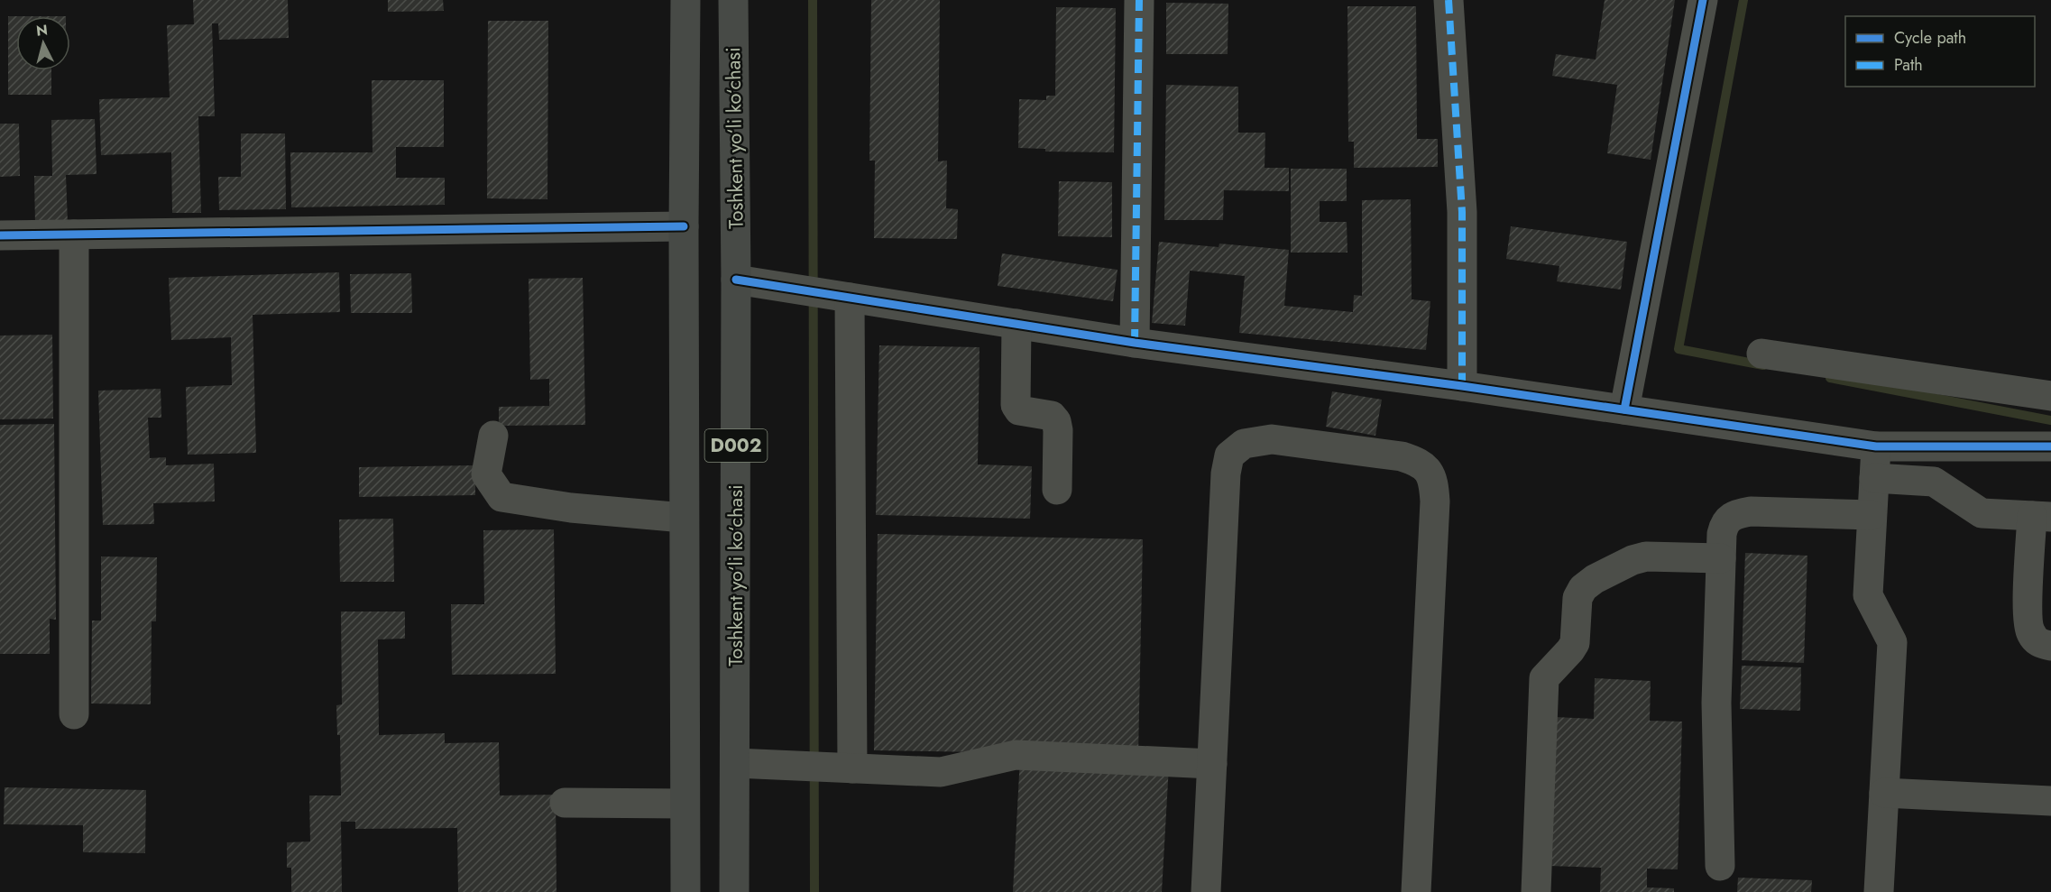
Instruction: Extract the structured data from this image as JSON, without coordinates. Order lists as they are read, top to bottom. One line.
{"streets":{"highway":["Toshkent yo‘li ko‘chasi","D002"]},"legend":["Cycle path","Path"],"north":"top"}
